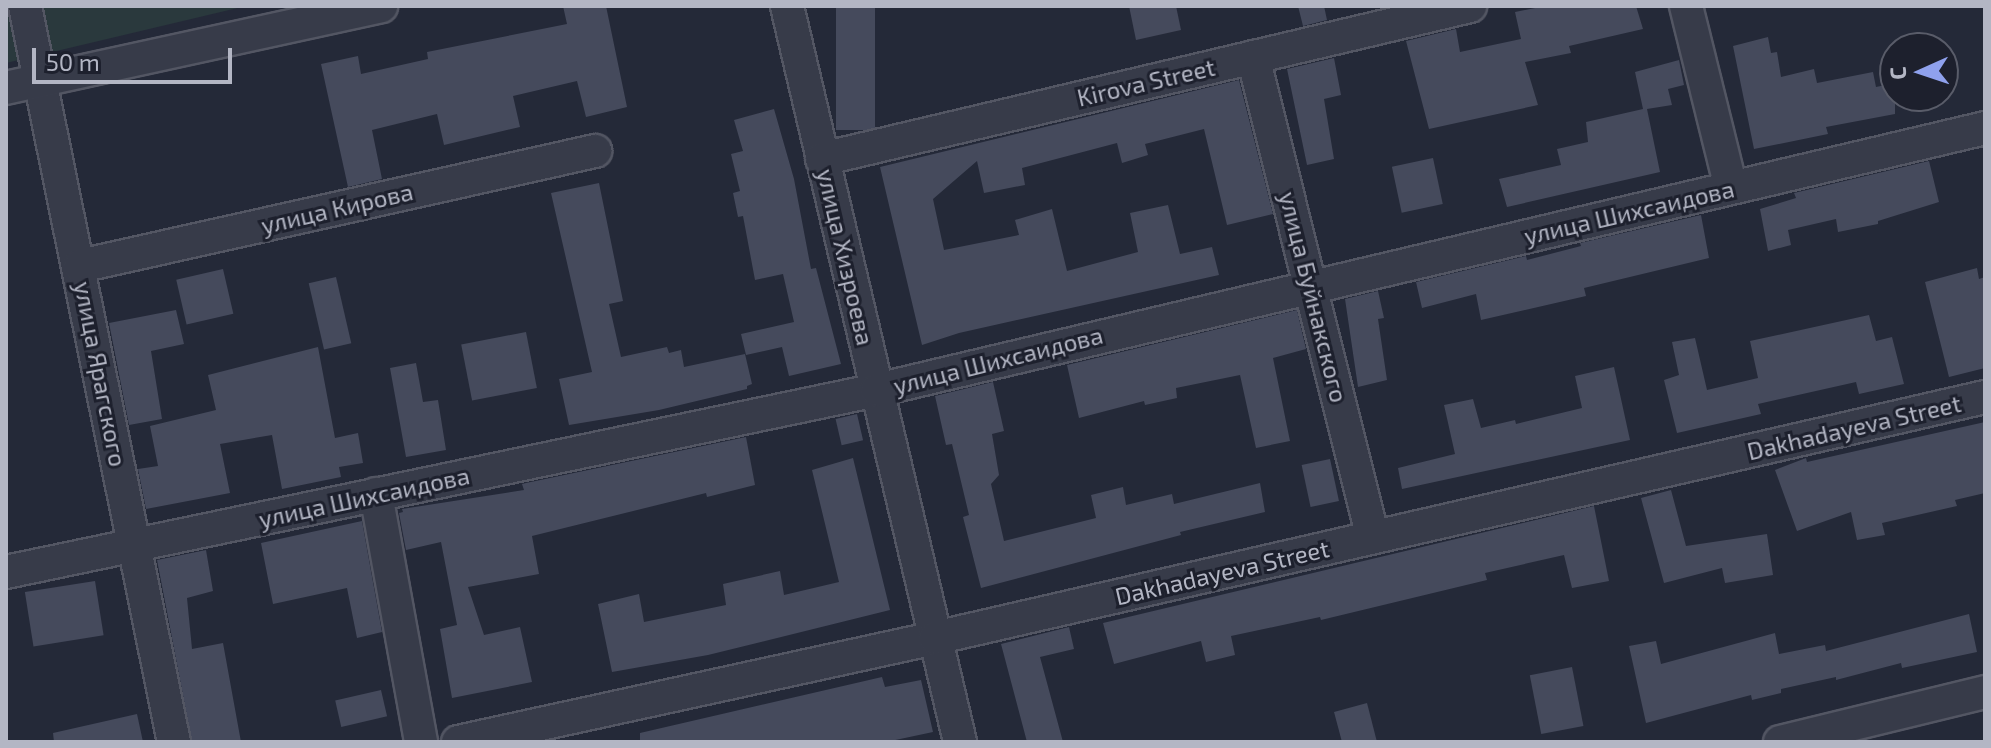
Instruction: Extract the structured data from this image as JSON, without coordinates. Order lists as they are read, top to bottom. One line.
{"streets":{"street":["Kirova Street","улица Кирова","улица Шихсаидова","улица Хизроева","улица Буйнакского","улица Ярагского","Dakhadayeva Street"]},"crossings":[["Kirova Street","улица Хизроева"],["Kirova Street","улица Буйнакского"],["улица Кирова","улица Ярагского"],["улица Шихсаидова","улица Хизроева"],["улица Шихсаидова","улица Буйнакского"],["улица Шихсаидова","улица Ярагского"],["улица Хизроева","Dakhadayeva Street"],["улица Буйнакского","Dakhadayeva Street"]],"scale_bar":"50 m","north":"left"}
